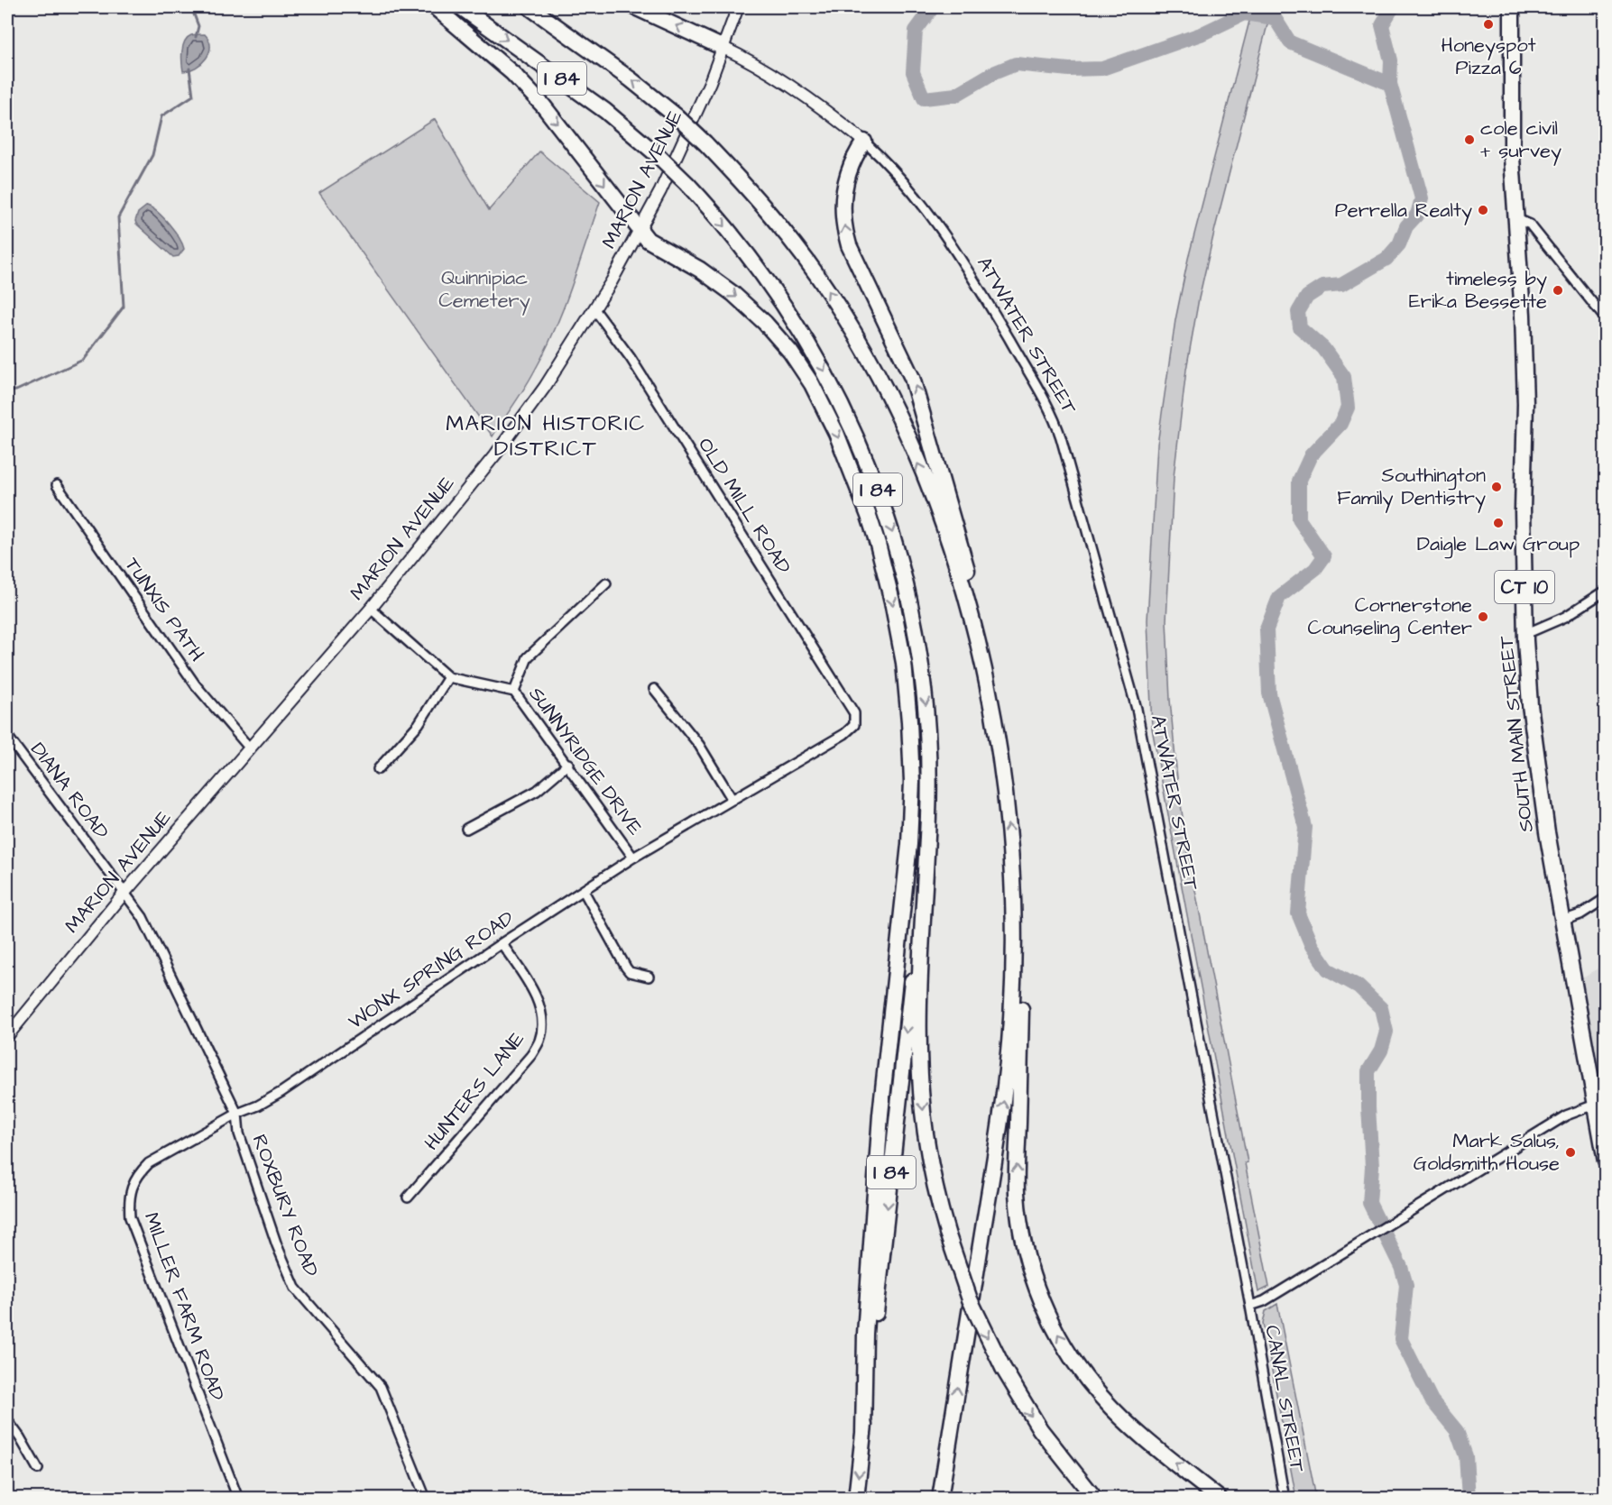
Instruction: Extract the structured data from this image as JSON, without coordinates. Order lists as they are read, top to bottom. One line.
{"streets":{"highway":["I 84","CT 10","SOUTH MAIN STREET"],"main road":["MARION AVENUE","ATWATER STREET"],"street":["OLD MILL ROAD","TUNXIS PATH","SUNNYRIDGE DRIVE","DIANA ROAD","WONX SPRING ROAD","HUNTERS LANE","ROXBURY ROAD","MILLER FARM ROAD","CANAL STREET"]},"crossings":[["MARION AVENUE","ATWATER STREET"],["MARION AVENUE","OLD MILL ROAD"],["MARION AVENUE","TUNXIS PATH"],["MARION AVENUE","SUNNYRIDGE DRIVE"],["MARION AVENUE","DIANA ROAD"],["ATWATER STREET","CANAL STREET"],["OLD MILL ROAD","WONX SPRING ROAD"],["SUNNYRIDGE DRIVE","WONX SPRING ROAD"],["WONX SPRING ROAD","HUNTERS LANE"],["WONX SPRING ROAD","ROXBURY ROAD"],["WONX SPRING ROAD","MILLER FARM ROAD"],["ROXBURY ROAD","MILLER FARM ROAD"]],"districts":["MARION HISTORIC DISTRICT"],"parks":["Quinnipiac Cemetery"],"places":["Honeyspot Pizza 6","cole civil + survey","Perrella Realty","timeless by Erika Bessette","Southington Family Dentistry","Daigle Law Group","Cornerstone Counseling Center","Mark Salus, Goldsmith House"]}
